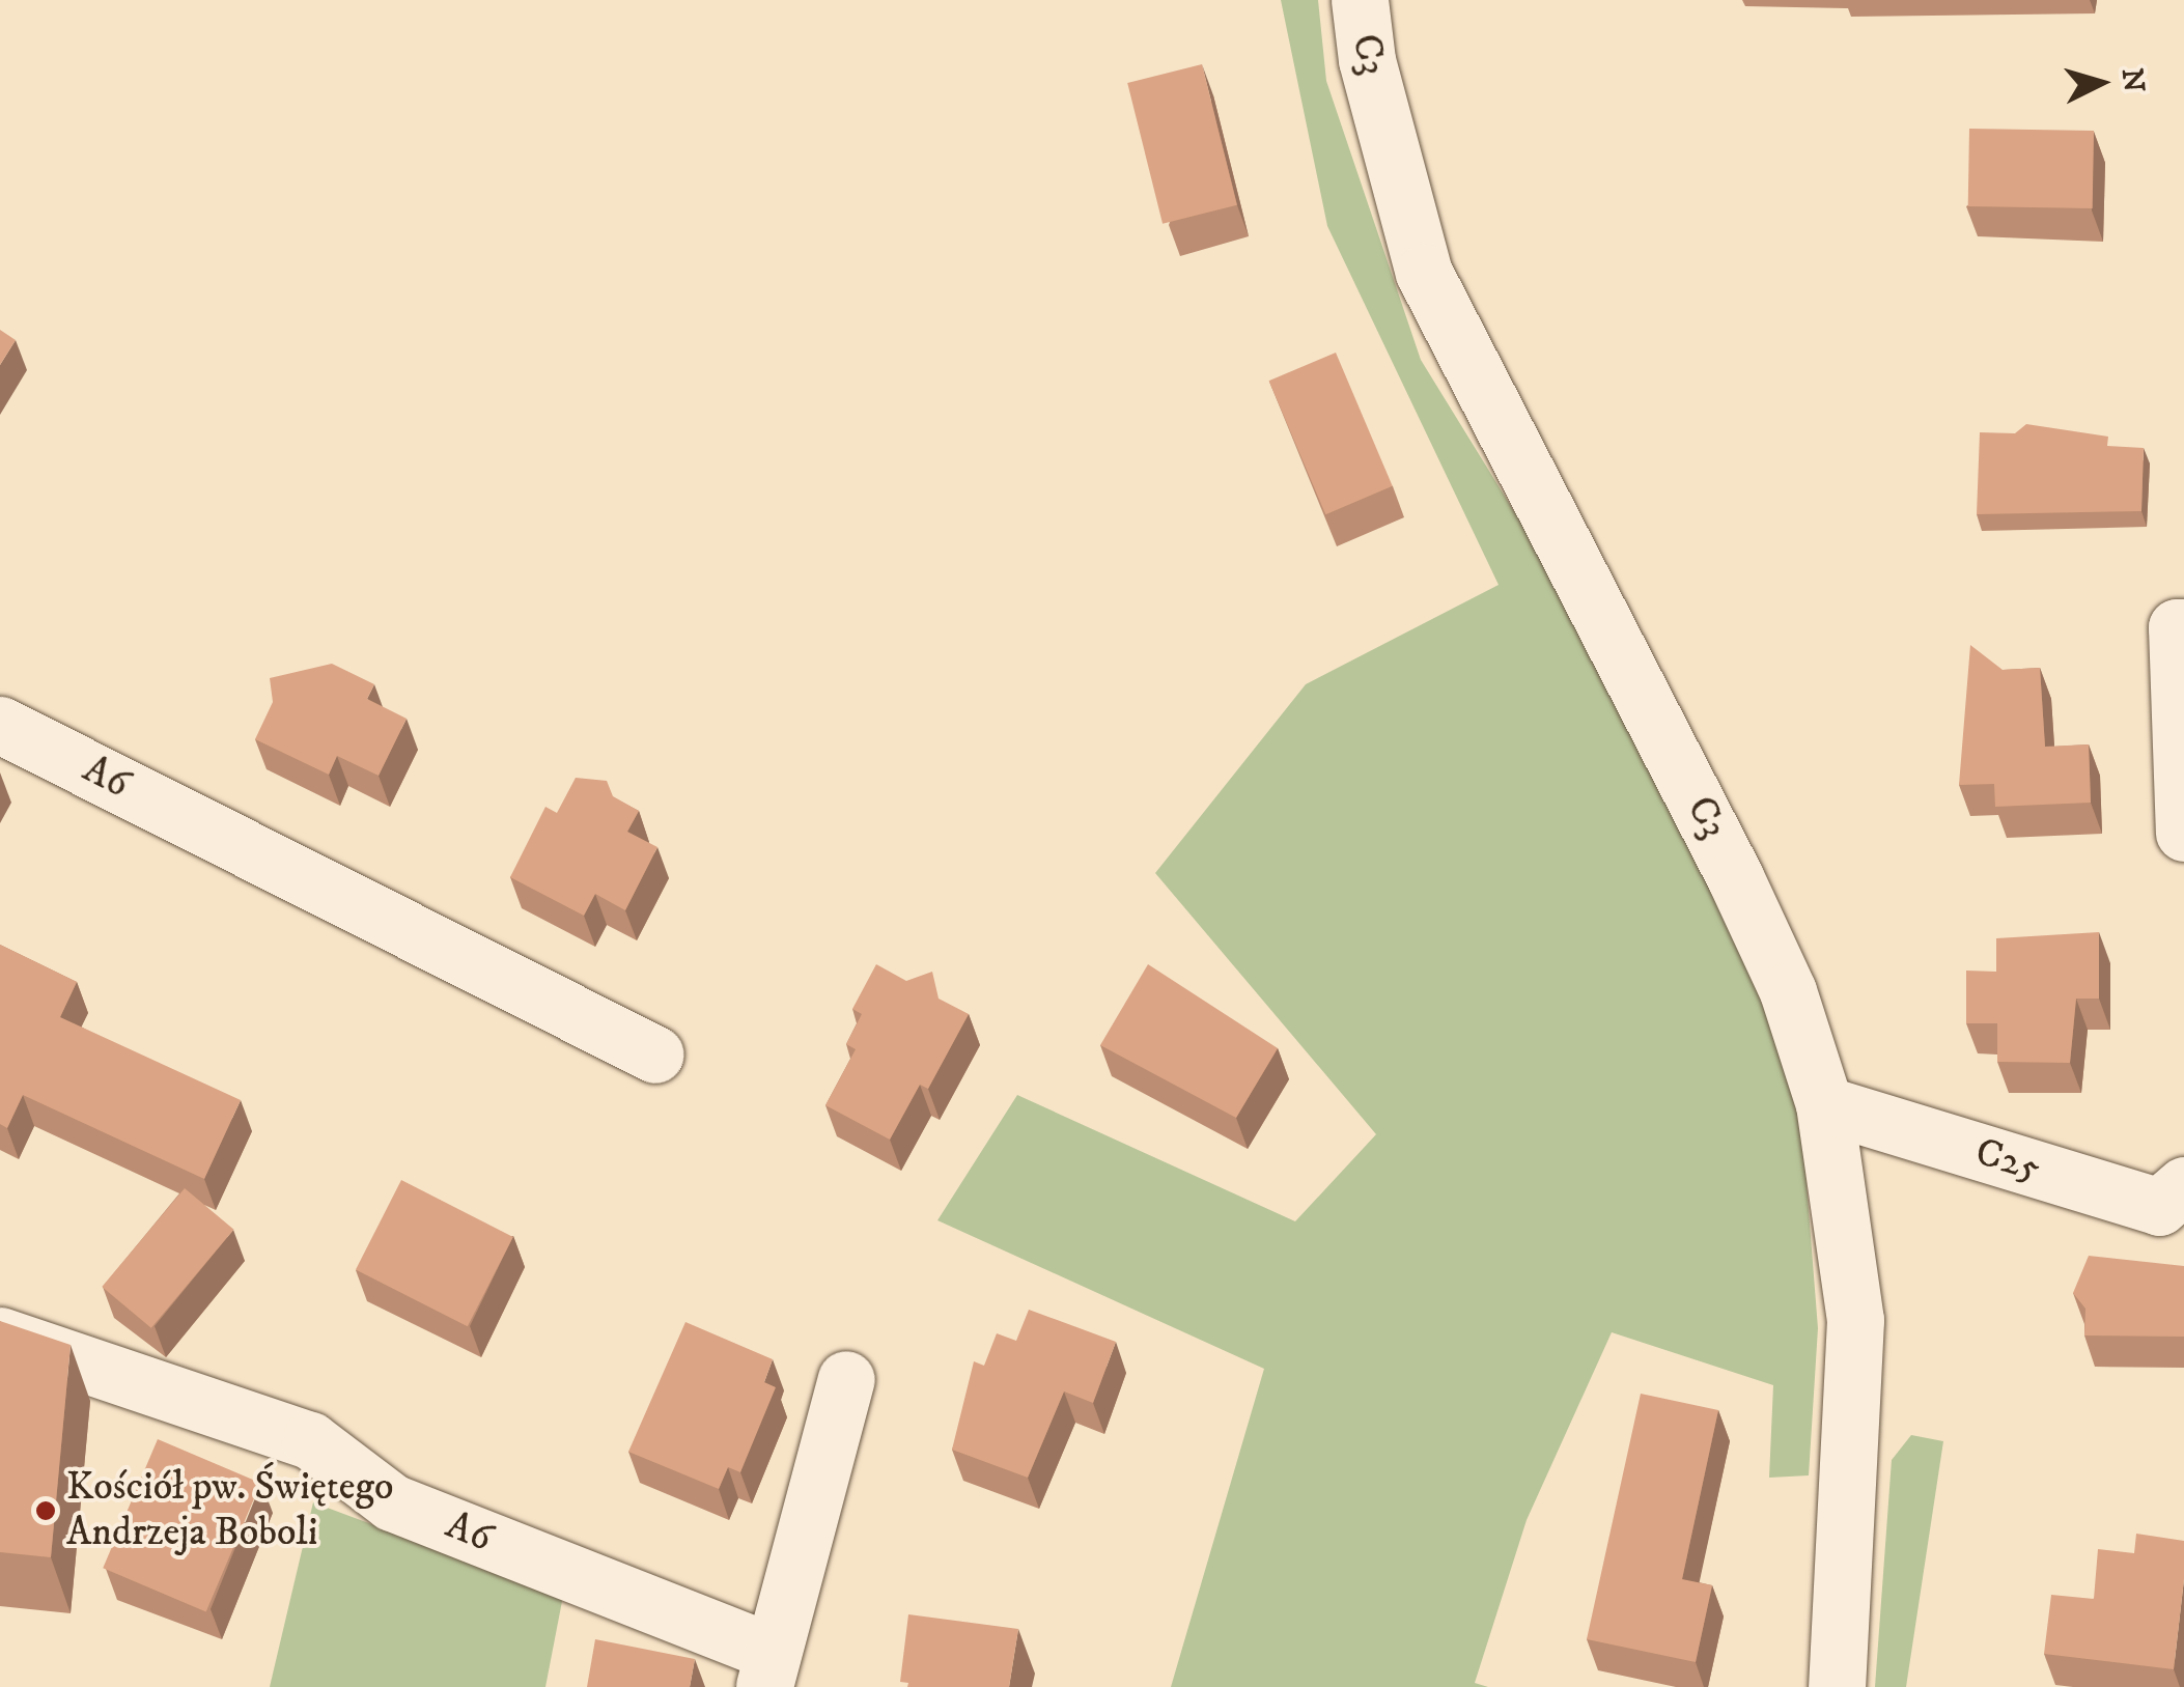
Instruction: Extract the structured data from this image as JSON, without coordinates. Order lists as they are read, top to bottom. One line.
{"streets":{"street":["C3","A6","C25"]},"crossings":[["C3","C25"]],"places":["Kościół pw. Świętego Andrzeja Boboli"],"north":"right"}
